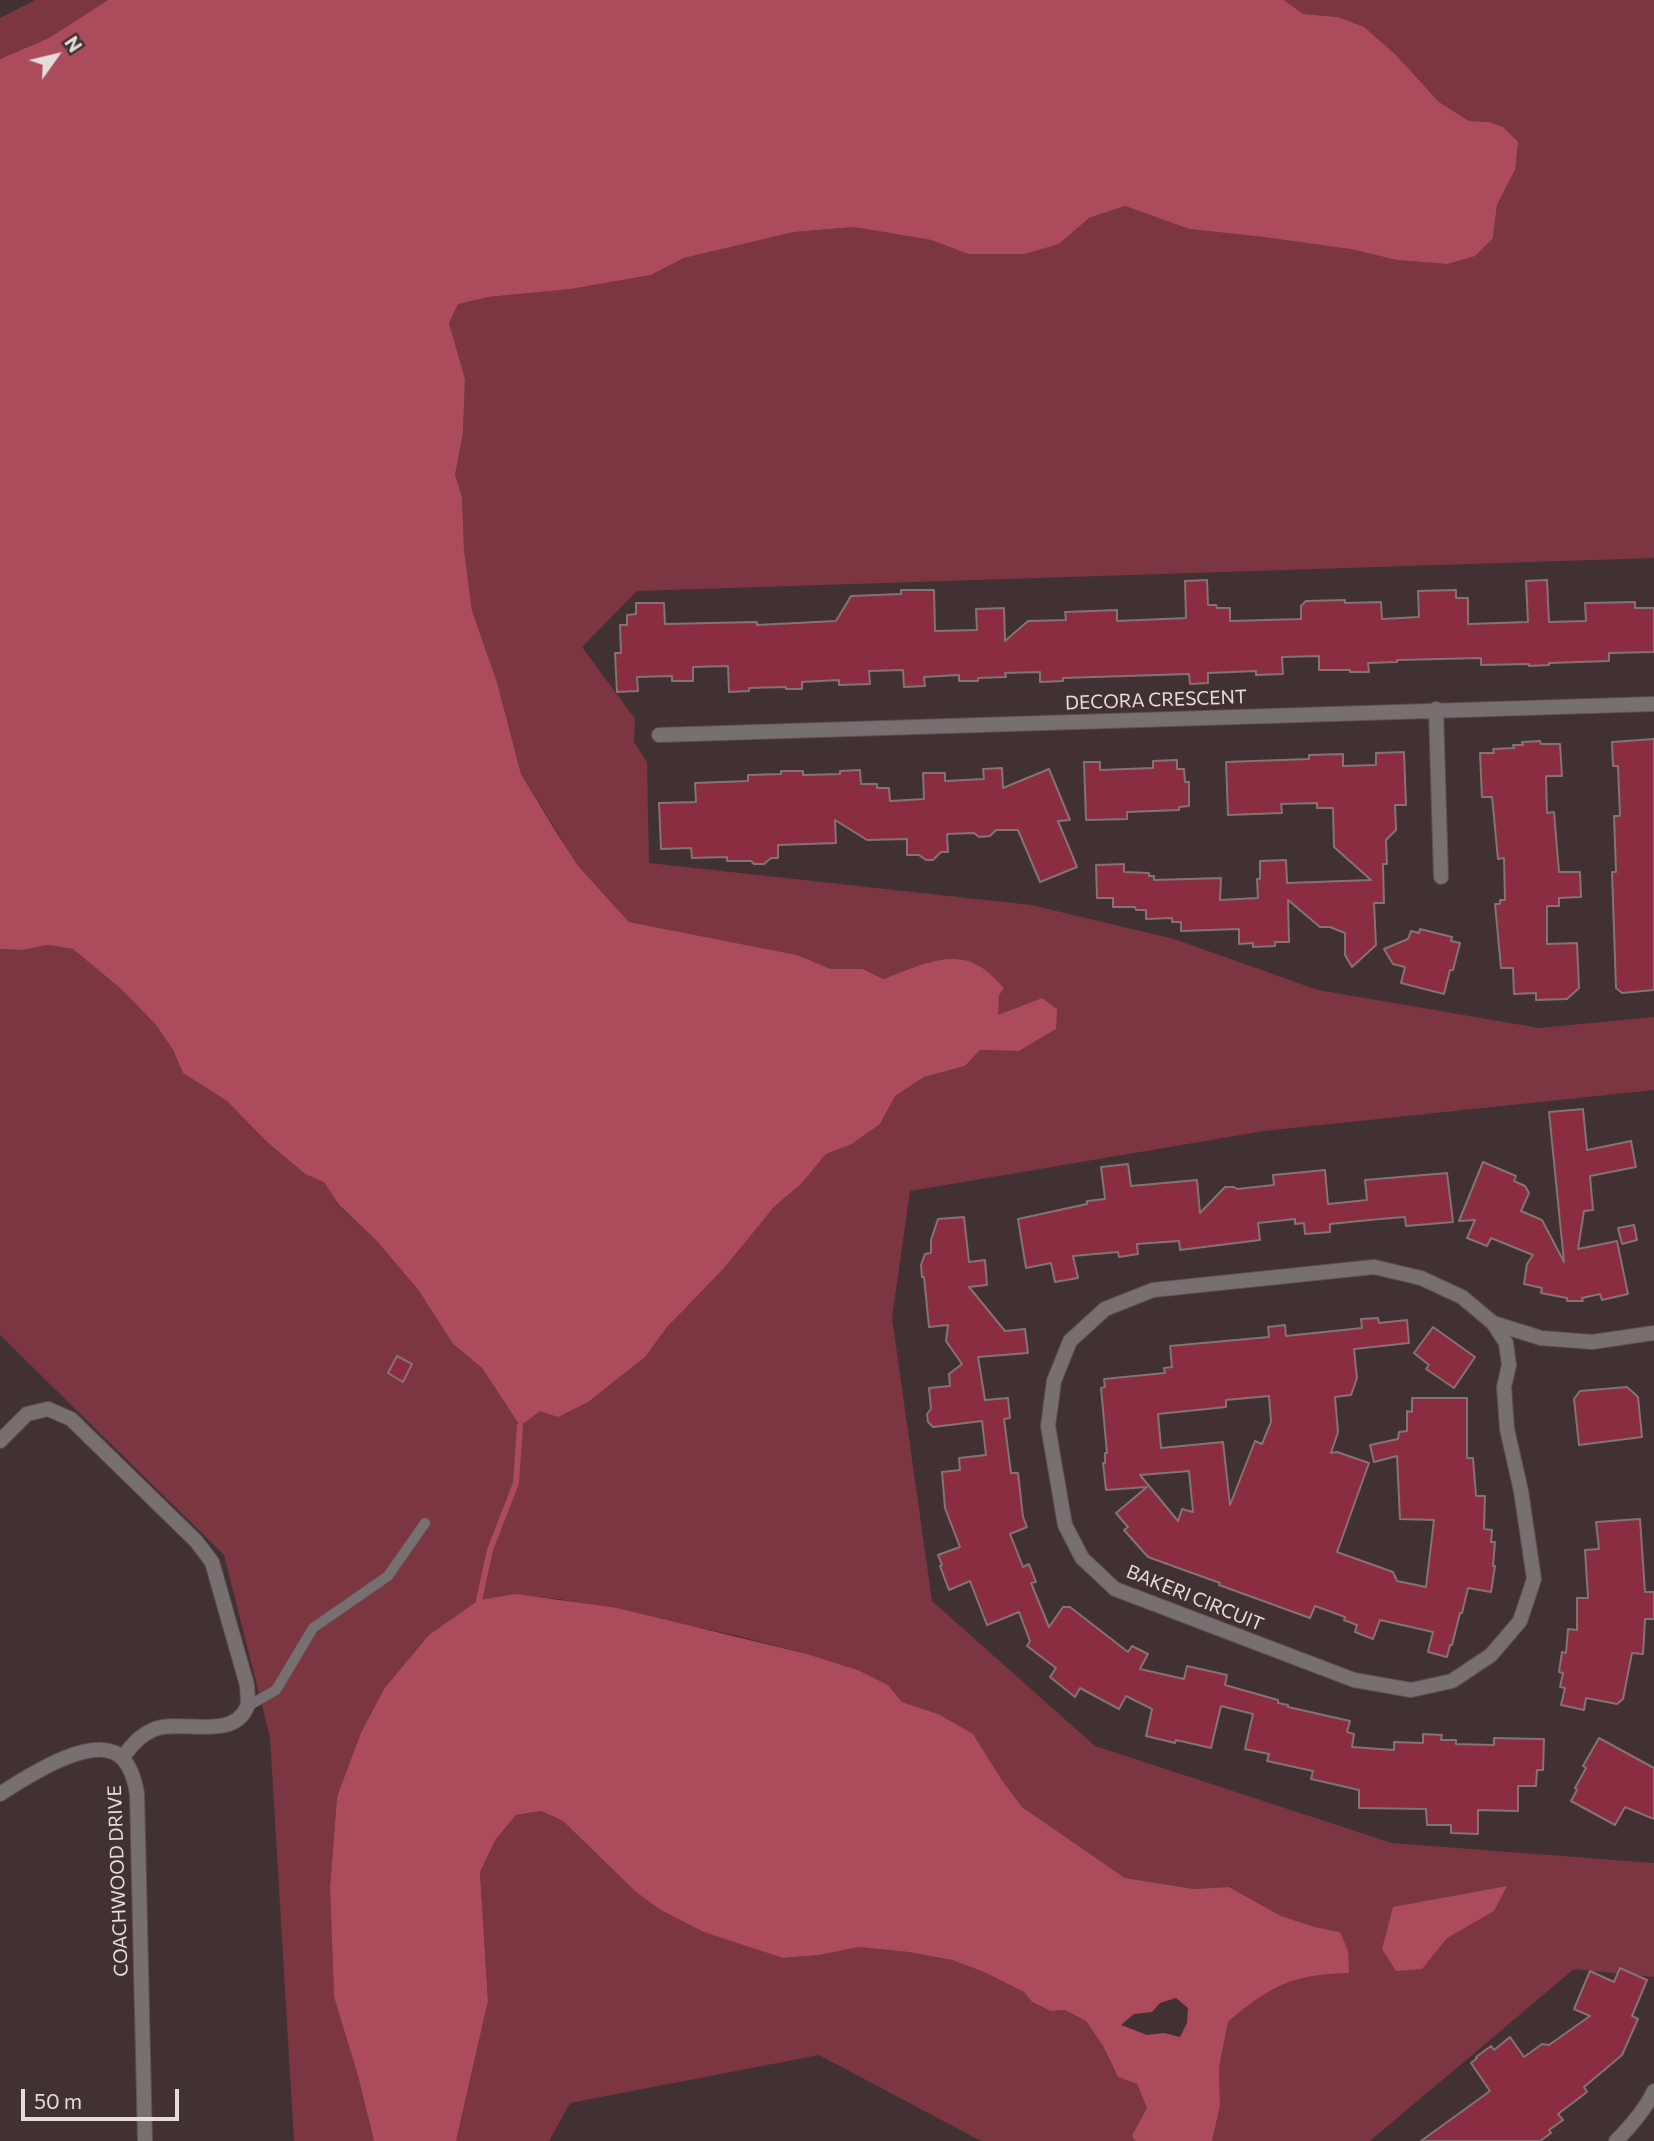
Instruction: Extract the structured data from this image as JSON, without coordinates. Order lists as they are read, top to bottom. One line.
{"streets":{"street":["DECORA CRESCENT","BAKERI CIRCUIT","COACHWOOD DRIVE"]},"scale_bar":"50 m","north":"top right"}
